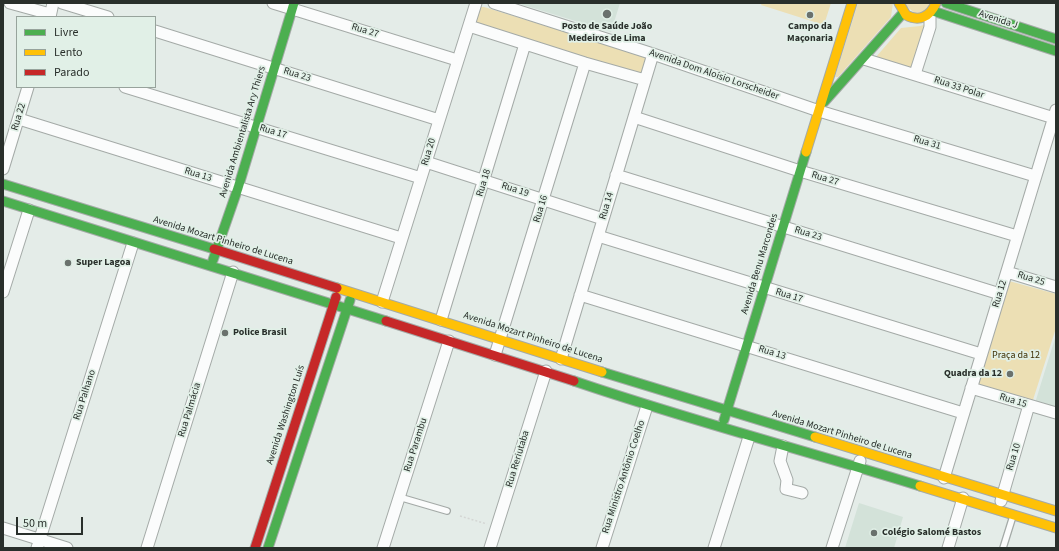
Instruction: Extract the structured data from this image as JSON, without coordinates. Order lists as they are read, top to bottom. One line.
{"streets":{"main road":["Avenida J","Avenida Ambientalista Ary Thiers","Avenida Mozart Pinheiro de Lucena","Avenida Benu Marcondes","Avenida Washington Luís"],"street":["Rua 27","Rua 23","Avenida Dom Aloísio Lorscheider","Rua 33 Polar","Rua 22","Rua 17","Rua 31","Rua 20","Rua 13","Rua 18","Rua 19","Rua 14","Rua 16","Rua 25","Rua 12","Rua Palhano","Rua 15","Rua Palmácia","Rua Parambu","Rua 10","Rua Reriutaba","Rua Ministro Antônio Coelho"]},"crossings":[["Rua 27","Avenida Ambientalista Ary Thiers"],["Rua 27","Rua 20"],["Rua 27","Rua 14"],["Rua 27","Avenida Benu Marcondes"],["Rua 27","Rua 12"],["Rua 23","Avenida Ambientalista Ary Thiers"],["Rua 23","Rua 20"],["Rua 23","Rua 14"],["Rua 23","Avenida Benu Marcondes"],["Rua 23","Rua 12"],["Avenida Dom Aloísio Lorscheider","Rua 31"],["Avenida Dom Aloísio Lorscheider","Rua 14"],["Avenida Dom Aloísio Lorscheider","Avenida Benu Marcondes"],["Rua 33 Polar","Avenida Benu Marcondes"],["Rua 33 Polar","Rua 12"],["Rua 22","Rua 13"],["Avenida Ambientalista Ary Thiers","Rua 17"],["Avenida Ambientalista Ary Thiers","Rua 13"],["Avenida Ambientalista Ary Thiers","Avenida Mozart Pinheiro de Lucena"],["Rua 17","Rua 20"],["Rua 17","Rua 14"],["Rua 17","Avenida Benu Marcondes"],["Rua 17","Rua 12"],["Rua 31","Avenida Benu Marcondes"],["Rua 31","Rua 12"],["Rua 20","Rua 13"],["Rua 20","Rua 19"],["Rua 20","Avenida Mozart Pinheiro de Lucena"],["Rua 13","Rua 14"],["Rua 13","Avenida Benu Marcondes"],["Rua 13","Rua 12"],["Rua 18","Rua 19"],["Rua 18","Avenida Mozart Pinheiro de Lucena"],["Rua 19","Rua 14"],["Rua 19","Rua 16"],["Rua 14","Avenida Mozart Pinheiro de Lucena"],["Rua 16","Avenida Mozart Pinheiro de Lucena"],["Avenida Mozart Pinheiro de Lucena","Avenida Benu Marcondes"],["Avenida Mozart Pinheiro de Lucena","Rua 12"],["Avenida Mozart Pinheiro de Lucena","Avenida Washington Luís"],["Avenida Mozart Pinheiro de Lucena","Rua 10"],["Rua 25","Rua 12"],["Rua 12","Rua 15"],["Rua 15","Rua 10"]],"parks":["Praça da 12"],"places":["Posto de Saúde João Medeiros de Lima","Campo da Maçonaria","Super Lagoa","Police Brasil","Quadra da 12","Colégio Salomé Bastos"],"legend":["Livre","Lento","Parado"],"scale_bar":"50 m"}
